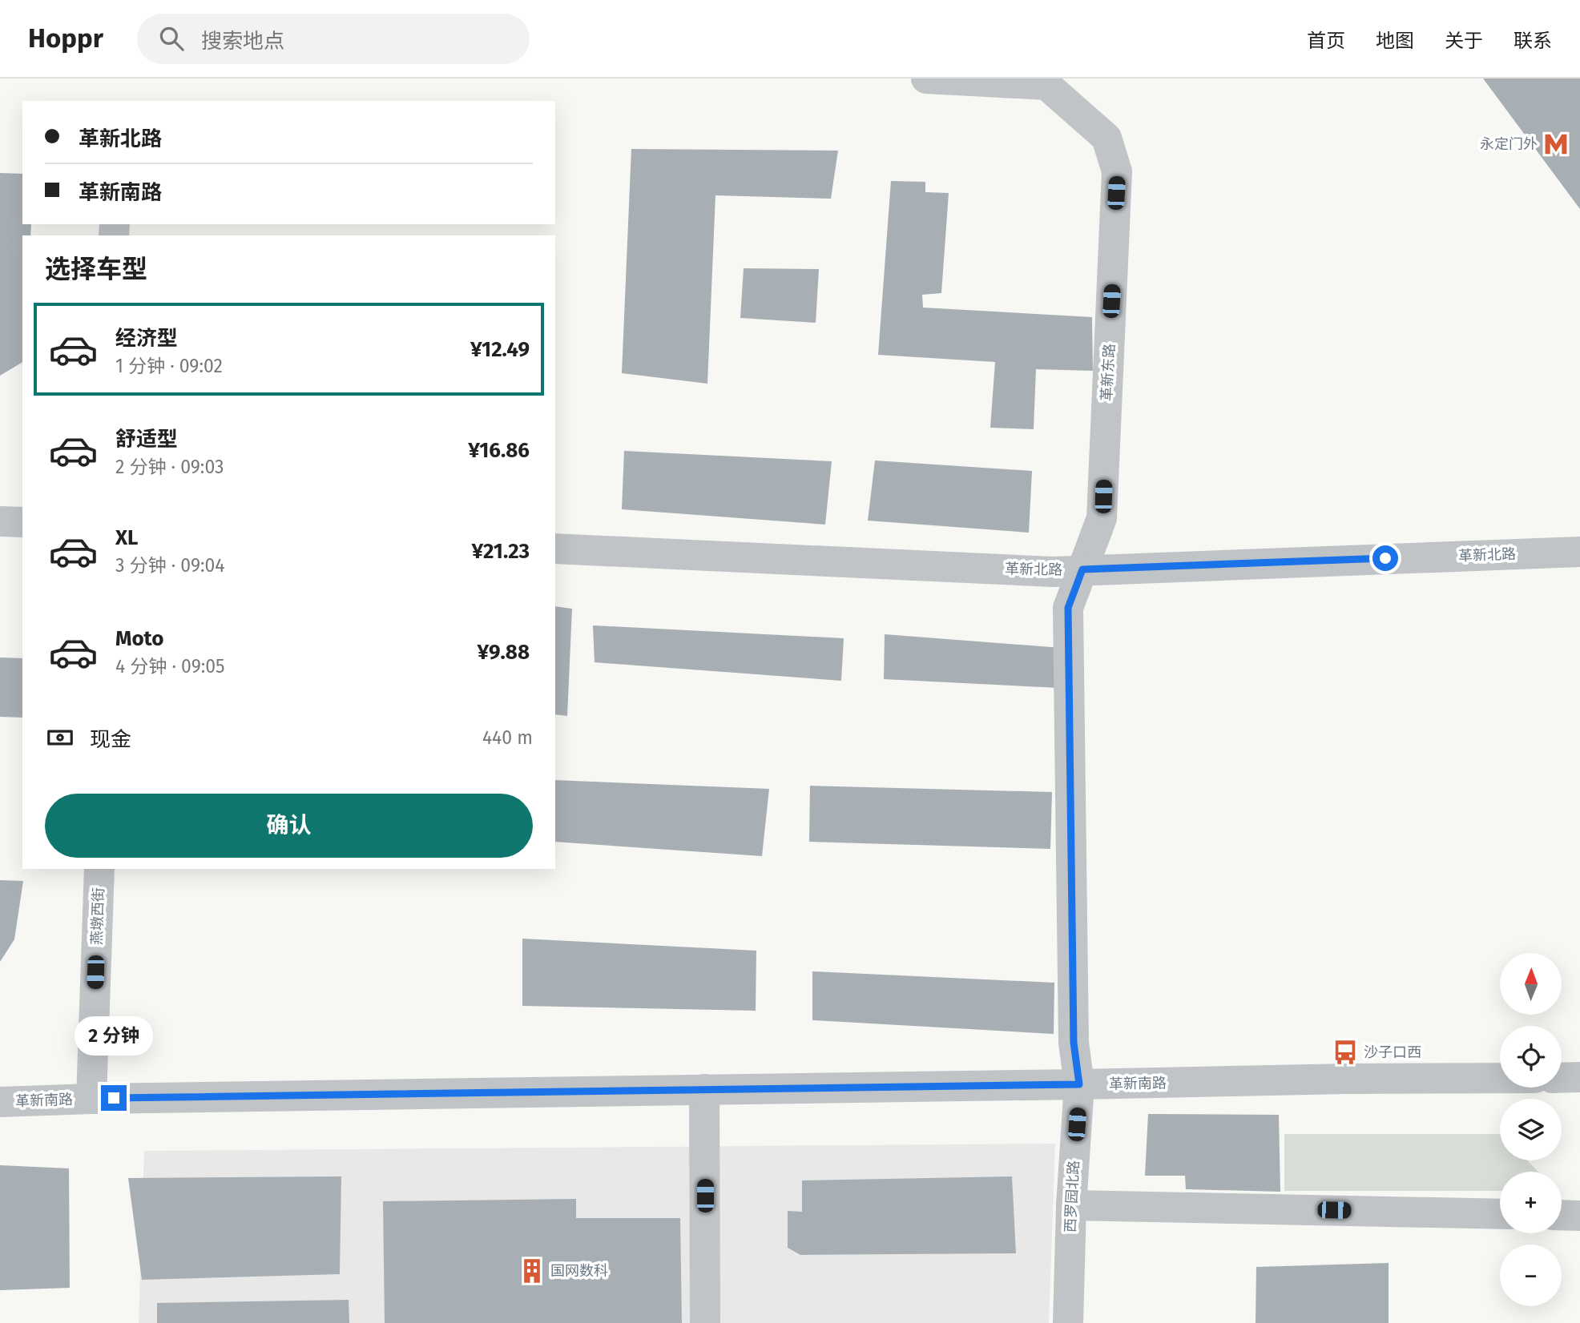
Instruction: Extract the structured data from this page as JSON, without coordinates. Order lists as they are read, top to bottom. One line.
{"streets":{"street":["革新东路","革新北路","燕墩西街","革新南路","西罗园北路"]},"crossings":[["革新东路","革新北路"],["革新东路","西罗园北路"],["革新北路","西罗园北路"],["燕墩西街","革新南路"],["革新南路","西罗园北路"]],"places":{"metro station":["永定门外"],"bus stop":["沙子口西"],"building":["国网数科"]},"north":"top","page":{"header":"Hoppr","search":"搜索地点","nav":["首页","地图","关于","联系"],"banner":["革新北路","革新南路"],"heading":"选择车型","list":[{"name":"经济型","note":"1 分钟 · 09:02","value":"¥12.49"},{"name":"舒适型","note":"2 分钟 · 09:03","value":"¥16.86"},{"name":"XL","note":"3 分钟 · 09:04","value":"¥21.23"},{"name":"Moto","note":"4 分钟 · 09:05","value":"¥9.88"}],"pay":["现金","440 m"],"buttons":"确认","map_buttons":["+","−"],"bubble":"2 分钟"}}
